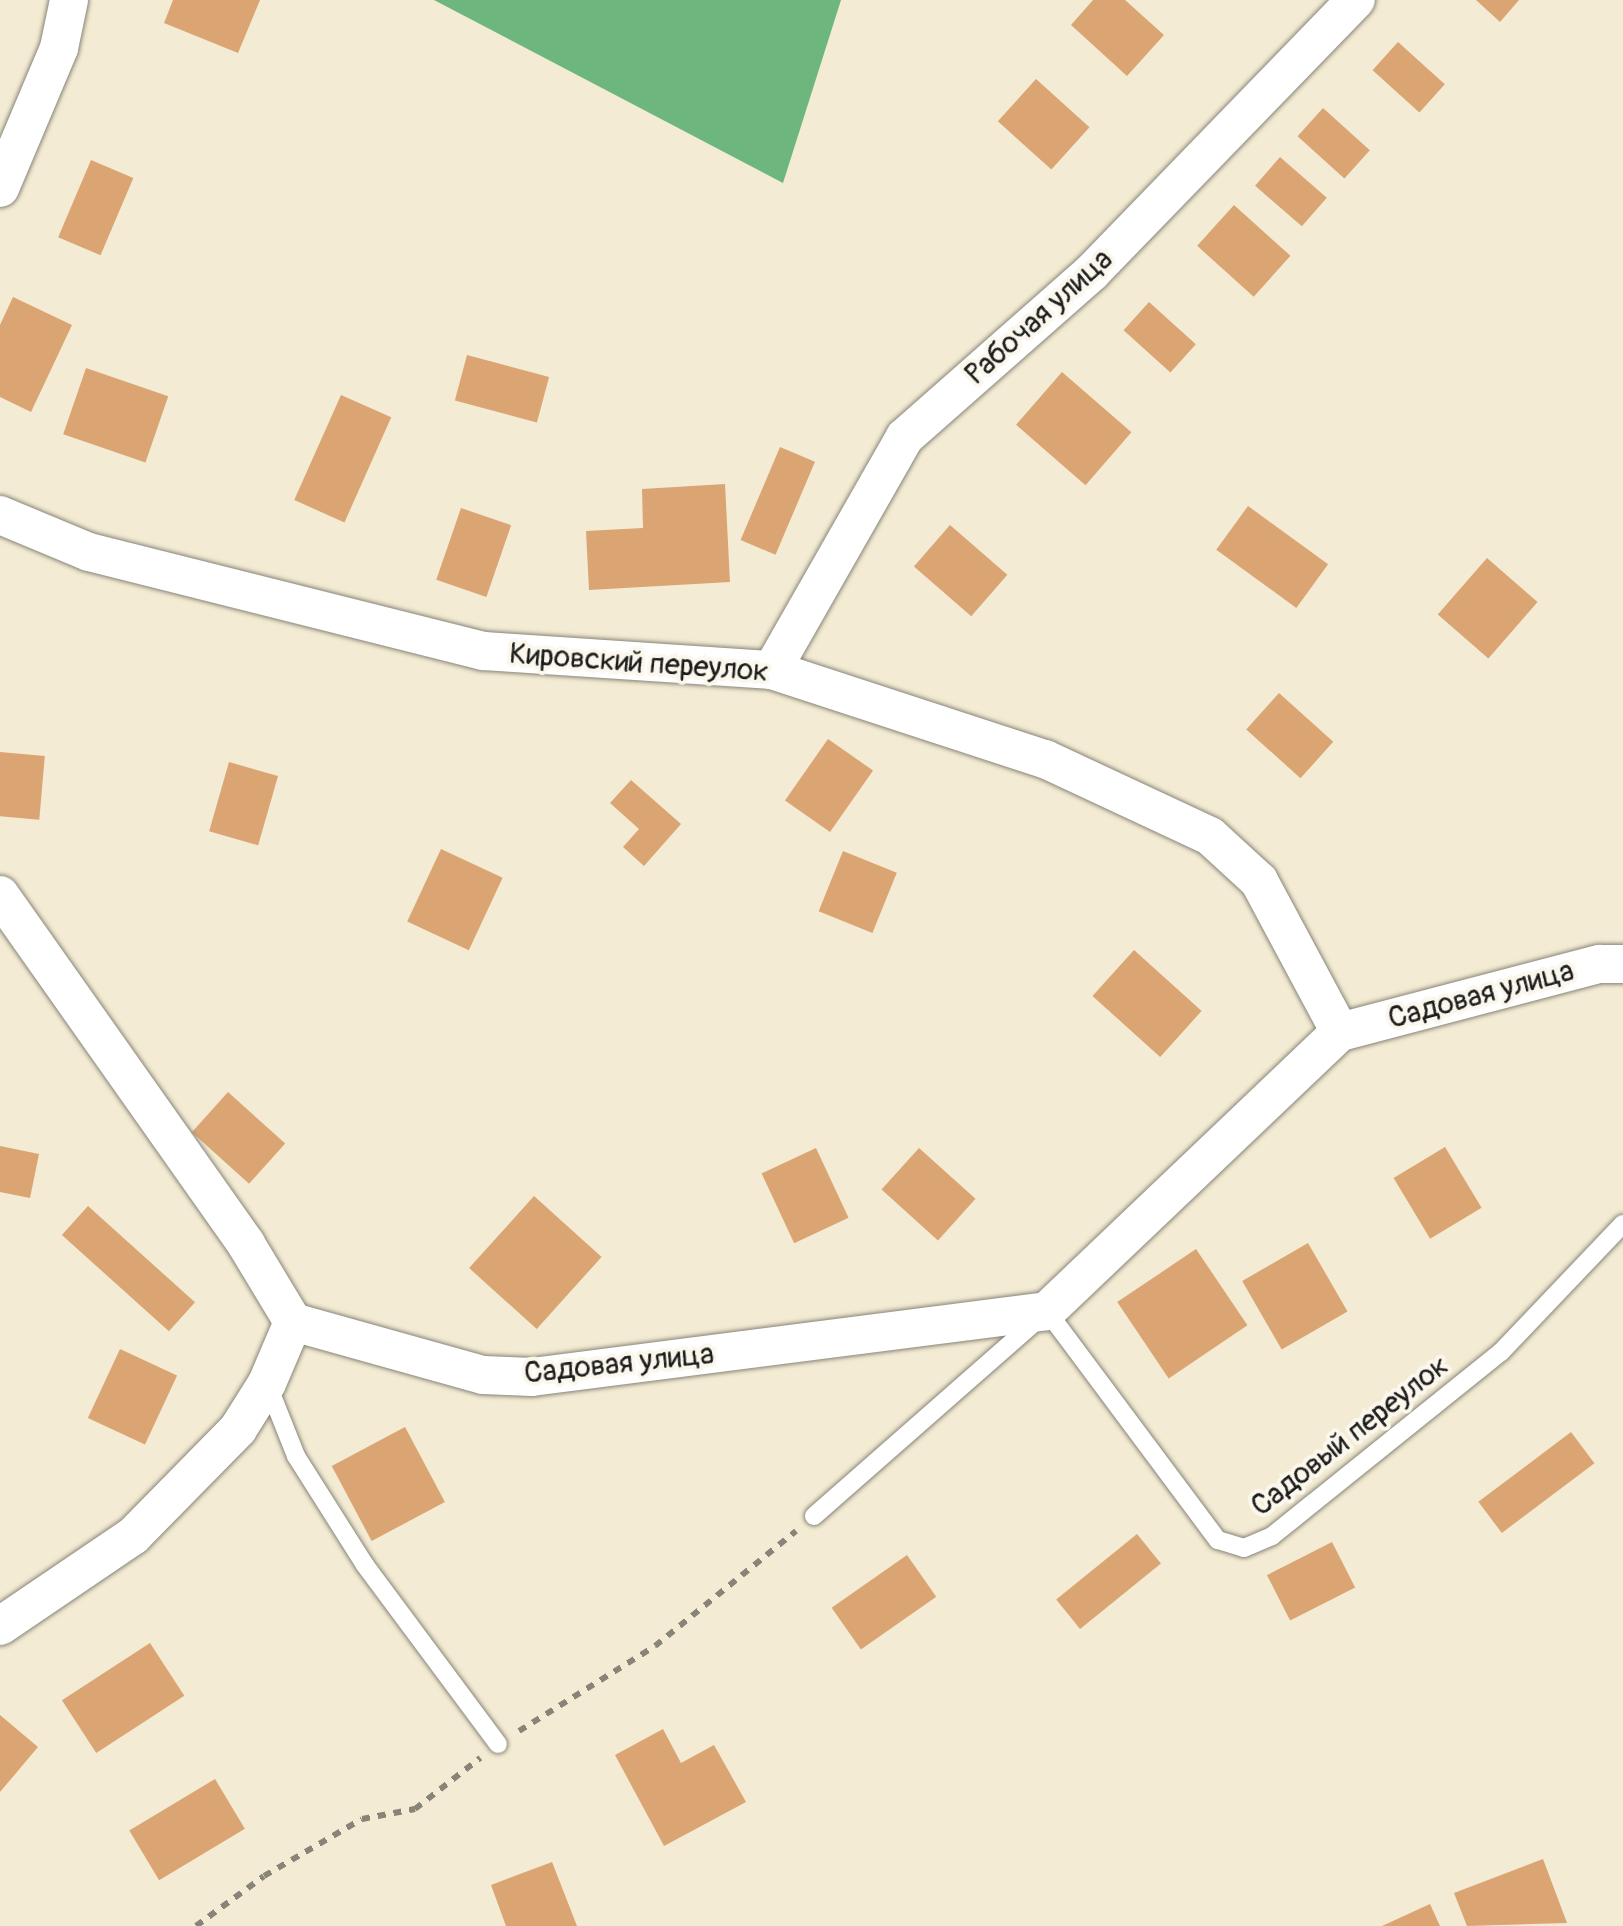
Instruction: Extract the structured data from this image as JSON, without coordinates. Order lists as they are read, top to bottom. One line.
{"streets":{"street":["Рабочая улица","Кировский переулок","Садовая улица"],"lane":["Садовый переулок"]},"crossings":[["Рабочая улица","Кировский переулок"],["Кировский переулок","Садовая улица"],["Садовая улица","Садовый переулок"]]}
